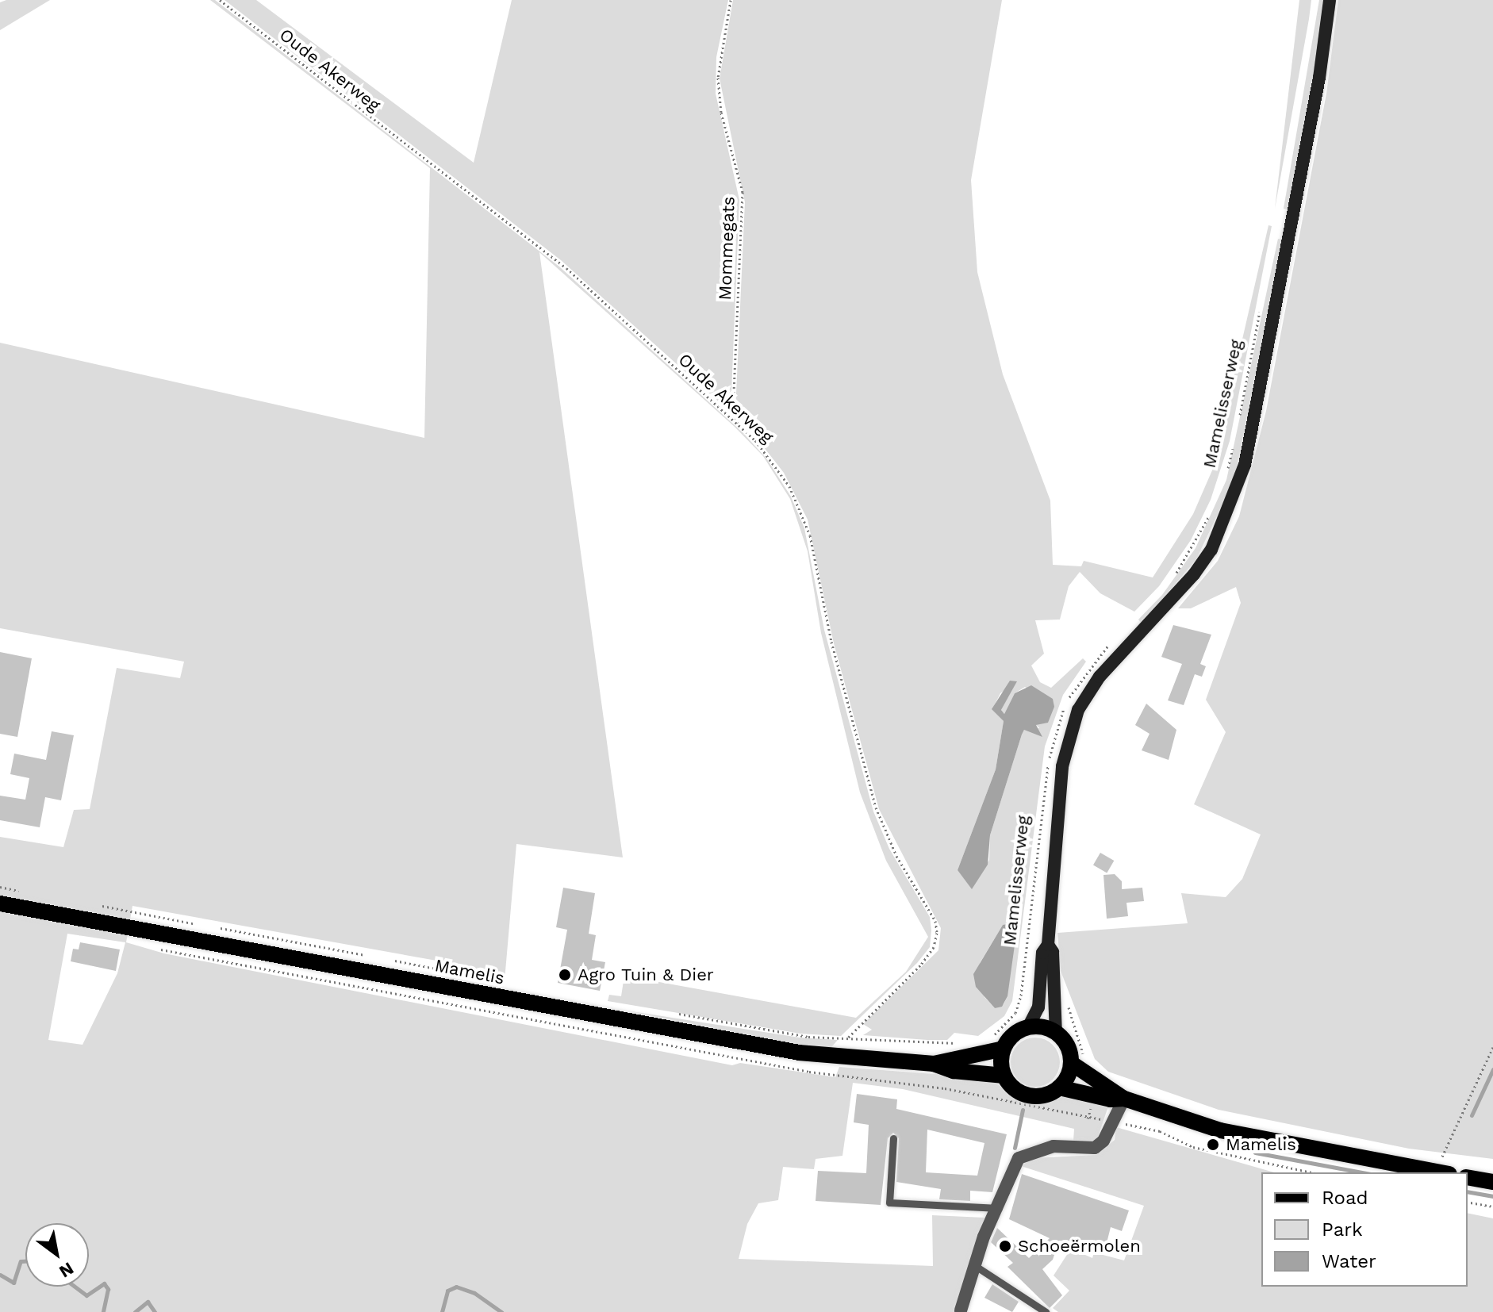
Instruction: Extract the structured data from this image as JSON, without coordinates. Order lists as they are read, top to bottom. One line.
{"streets":{"main road":["Mamelis"],"street":["Mamelisserweg"],"path":["Oude Akerweg","Mommegats"]},"crossings":[["Oude Akerweg","Mommegats"],["Mamelisserweg","Mamelis"]],"places":["Agro Tuin & Dier","Mamelis","Schoeërmolen"],"legend":["Road","Park","Water"],"north":"bottom right"}
